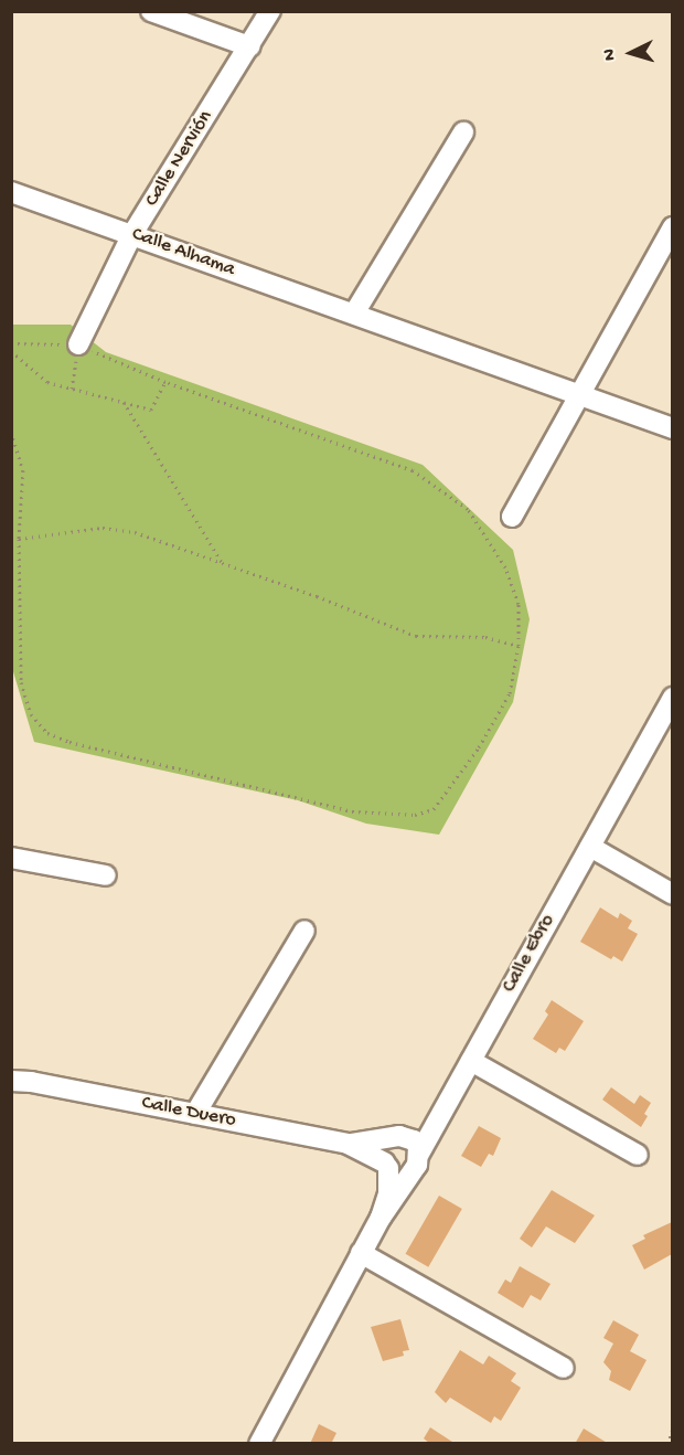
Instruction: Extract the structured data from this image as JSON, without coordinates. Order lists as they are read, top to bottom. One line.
{"streets":{"street":["Calle Nervión","Calle Alhama","Calle Ebro","Calle Duero"]},"crossings":[["Calle Nervión","Calle Alhama"],["Calle Ebro","Calle Duero"]],"north":"left"}
